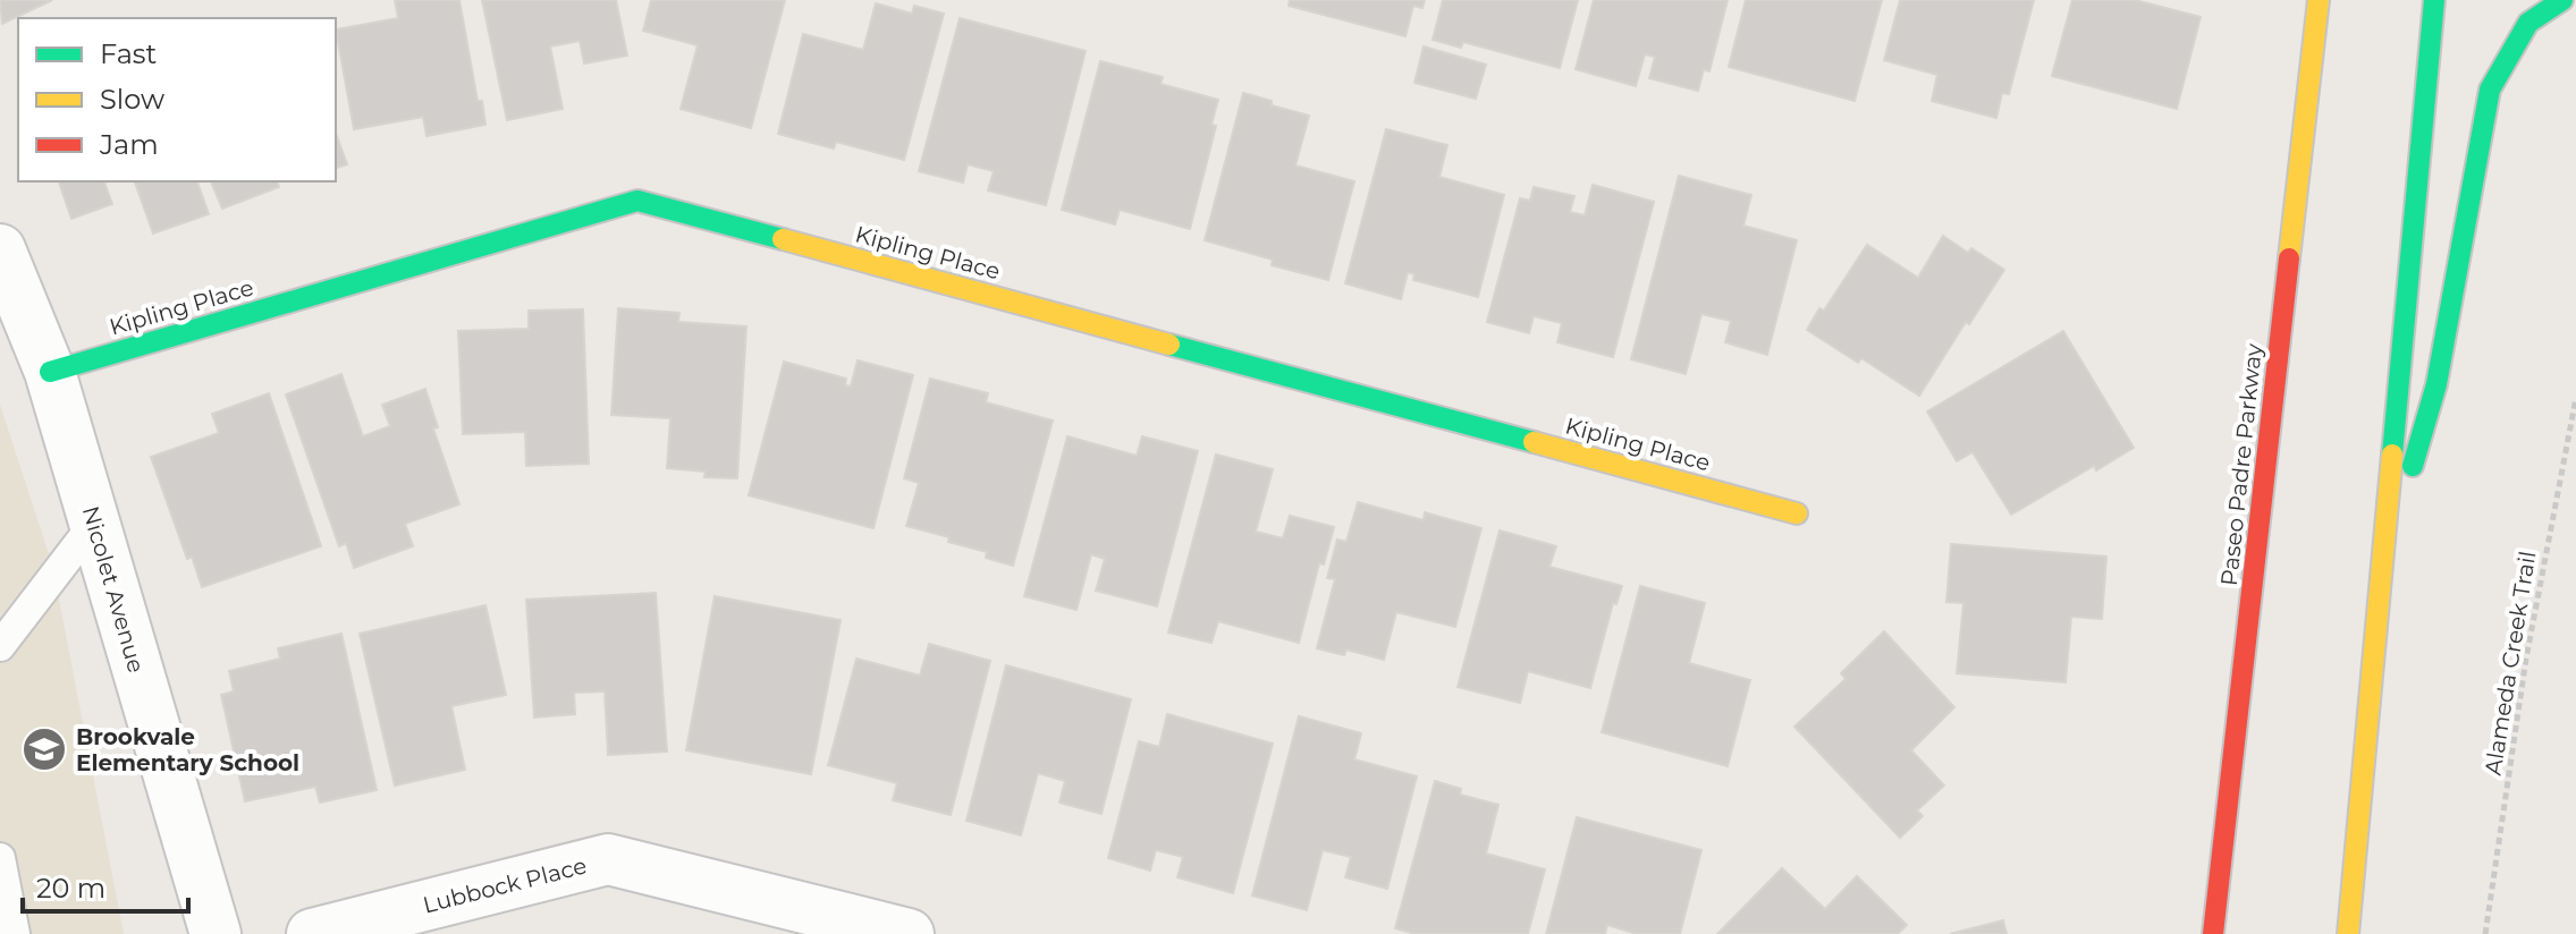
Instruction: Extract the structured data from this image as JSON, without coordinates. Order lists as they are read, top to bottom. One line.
{"streets":{"main road":["Kipling Place","Paseo Padre Parkway"],"street":["Nicolet Avenue","Lubbock Place"],"path":["Alameda Creek Trail"]},"crossings":[["Kipling Place","Nicolet Avenue"]],"places":{"school or university":["Brookvale Elementary School"]},"legend":["Fast","Slow","Jam"],"scale_bar":"20 m"}
